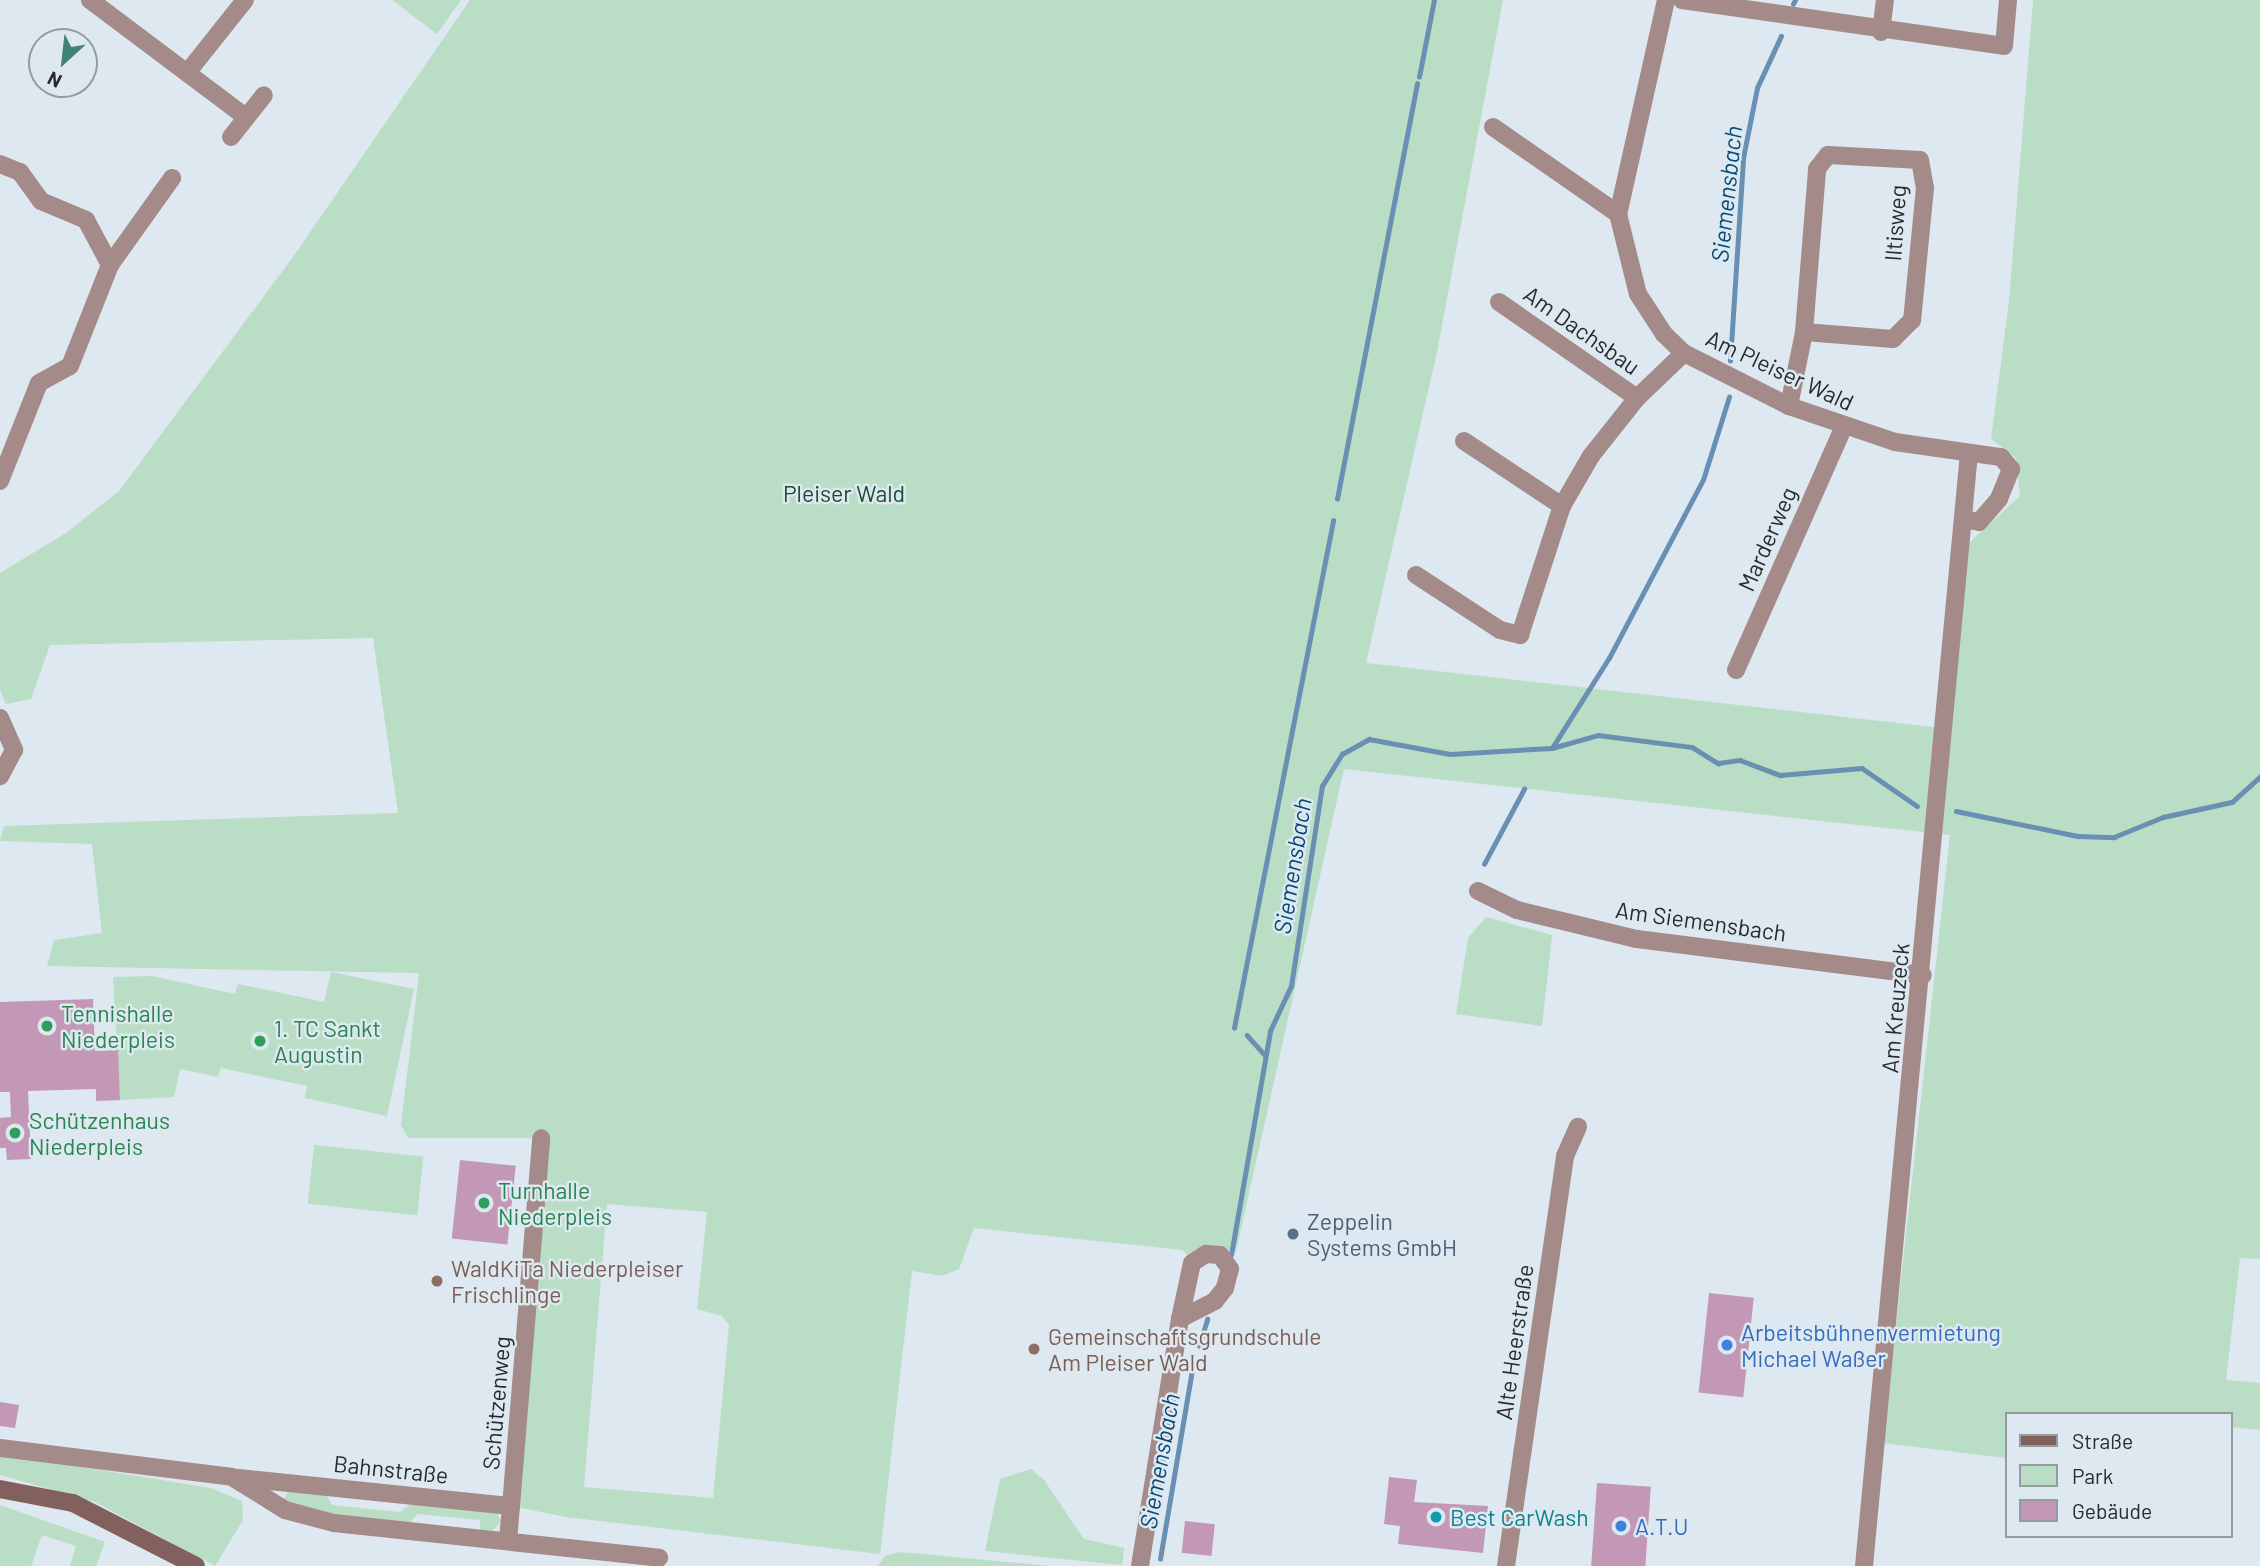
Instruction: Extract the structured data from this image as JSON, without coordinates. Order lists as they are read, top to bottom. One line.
{"streets":{"street":["Iltisweg","Am Dachsbau","Am Pleiser Wald","Marderweg","Am Siemensbach","Am Kreuzeck","Alte Heerstraße","Schützenweg","Bahnstraße"]},"crossings":[["Iltisweg","Am Pleiser Wald"],["Am Dachsbau","Am Pleiser Wald"],["Am Pleiser Wald","Marderweg"],["Am Pleiser Wald","Am Kreuzeck"],["Am Siemensbach","Am Kreuzeck"],["Schützenweg","Bahnstraße"]],"water":["Siemensbach"],"parks":["Pleiser Wald"],"places":["Tennishalle Niederpleis","1. TC Sankt Augustin","Schützenhaus Niederpleis","Turnhalle Niederpleis","Zeppelin Systems GmbH","WaldKiTa Niederpleiser Frischlinge","Arbeitsbühnenvermietung Michael Waßer","Gemeinschaftsgrundschule Am Pleiser Wald","Best CarWash","A.T.U"],"legend":["Straße","Park","Gebäude"],"north":"bottom left"}
